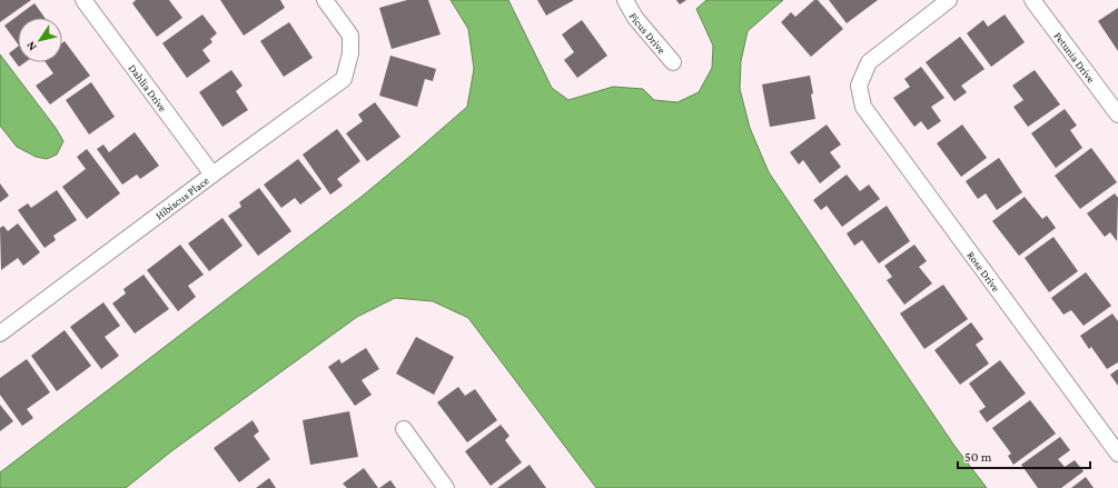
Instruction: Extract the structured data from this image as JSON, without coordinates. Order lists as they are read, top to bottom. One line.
{"streets":{"street":["Ficus Drive","Petunia Drive","Dahlia Drive","Hibiscus Place","Rose Drive"]},"crossings":[["Dahlia Drive","Hibiscus Place"]],"scale_bar":"50 m","north":"bottom left"}
